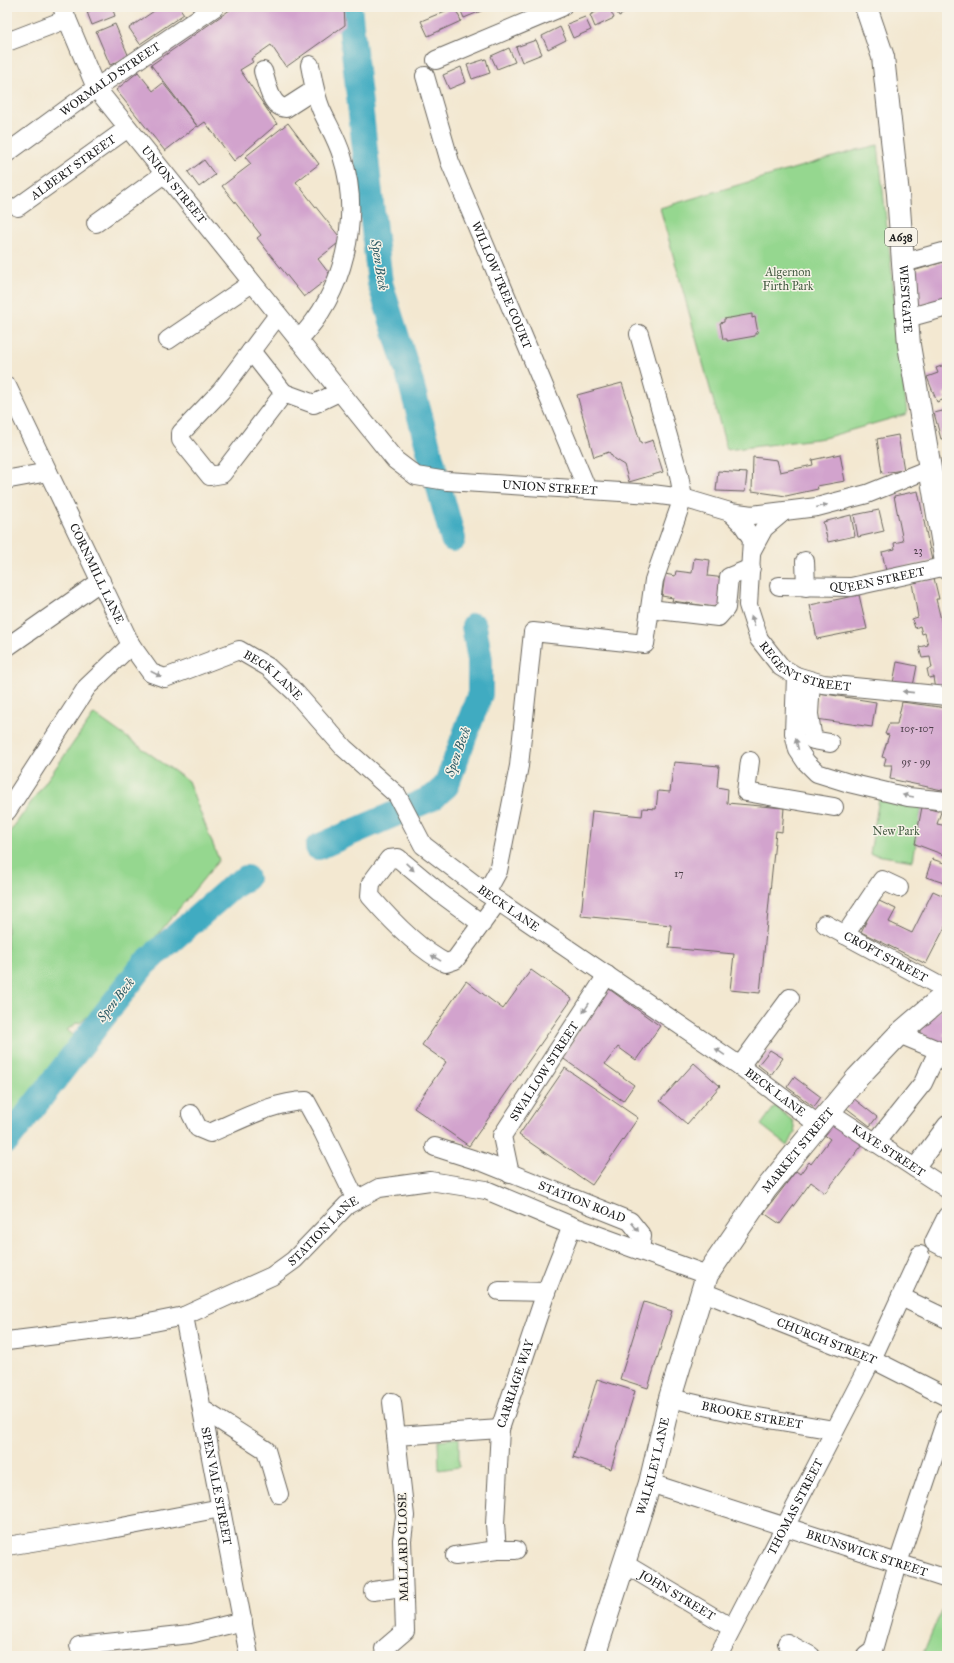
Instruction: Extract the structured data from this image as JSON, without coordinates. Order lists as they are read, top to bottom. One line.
{"streets":{"main road":["A638","WESTGATE","MARKET STREET","WALKLEY LANE"],"street":["WORMALD STREET","ALBERT STREET","UNION STREET","WILLOW TREE COURT","CORNMILL LANE","QUEEN STREET","REGENT STREET","BECK LANE","CROFT STREET","SWALLOW STREET","KAYE STREET","STATION ROAD","STATION LANE","CHURCH STREET","CARRIAGE WAY","BROOKE STREET","SPEN VALE STREET","THOMAS STREET","MALLARD CLOSE","BRUNSWICK STREET","JOHN STREET"]},"crossings":[["WORMALD STREET","UNION STREET"],["ALBERT STREET","UNION STREET"],["UNION STREET","WILLOW TREE COURT"],["UNION STREET","WESTGATE"],["UNION STREET","REGENT STREET"],["WESTGATE","QUEEN STREET"],["CORNMILL LANE","BECK LANE"],["BECK LANE","SWALLOW STREET"],["BECK LANE","MARKET STREET"],["BECK LANE","KAYE STREET"],["CROFT STREET","MARKET STREET"],["SWALLOW STREET","STATION ROAD"],["MARKET STREET","KAYE STREET"],["MARKET STREET","CHURCH STREET"],["MARKET STREET","WALKLEY LANE"],["STATION ROAD","STATION LANE"],["STATION LANE","CARRIAGE WAY"],["STATION LANE","SPEN VALE STREET"],["CHURCH STREET","WALKLEY LANE"],["CHURCH STREET","THOMAS STREET"],["BROOKE STREET","WALKLEY LANE"],["BROOKE STREET","THOMAS STREET"],["WALKLEY LANE","BRUNSWICK STREET"],["WALKLEY LANE","JOHN STREET"],["THOMAS STREET","BRUNSWICK STREET"],["THOMAS STREET","JOHN STREET"]],"one_way":["REGENT STREET","SWALLOW STREET","STATION ROAD"],"water":["Spen Beck"],"parks":["Algernon Firth Park","New Park"],"house_numbers":["23","105-107","95 - 99","17"]}
